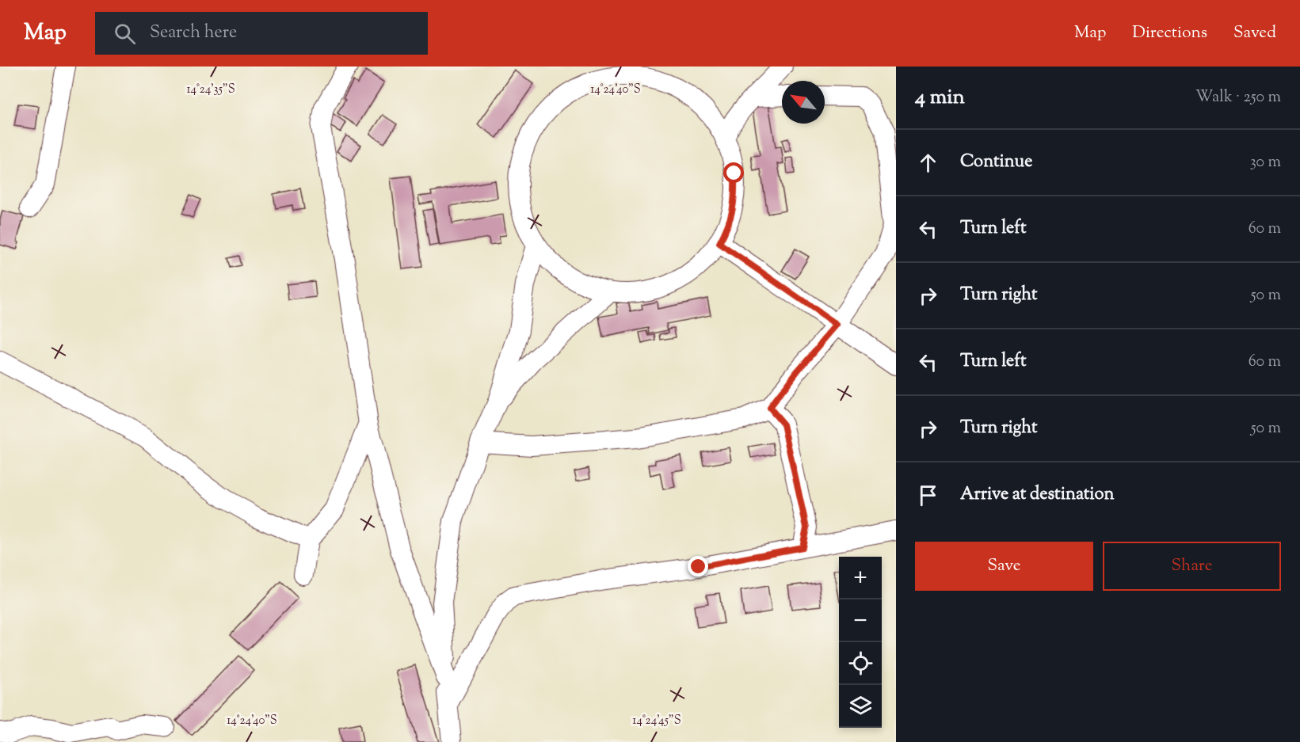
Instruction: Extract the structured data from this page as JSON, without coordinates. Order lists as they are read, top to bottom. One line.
{"north":"top left","page":{"header":"Map","search":"Search here","nav":["Map","Directions","Saved"],"heading":["4 min","Walk · 250 m"],"list":[["Continue","30 m"],["Turn left","60 m"],["Turn right","50 m"],["Turn left","60 m"],["Turn right","50 m"],"Arrive at destination"],"buttons":["Save","Share"],"map_buttons":["+","−"]},"coordinates":["14°24'35\"S","14°24'40\"S","14°24'45\"S"]}
